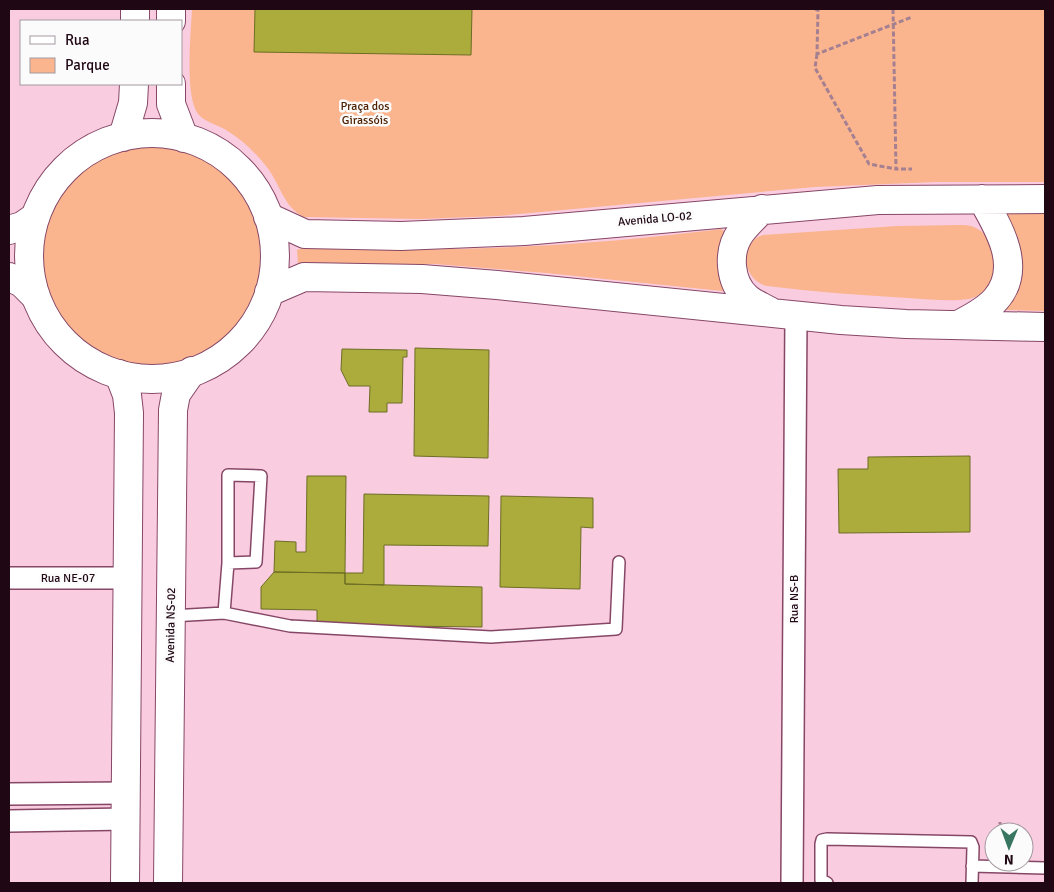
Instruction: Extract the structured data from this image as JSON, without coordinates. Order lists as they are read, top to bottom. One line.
{"streets":{"main road":["Avenida LO-02","Avenida NS-02"],"street":["Rua NE-07","Rua NS-B"]},"parks":["Praça dos Girassóis"],"legend":["Rua","Parque"],"north":"bottom"}
